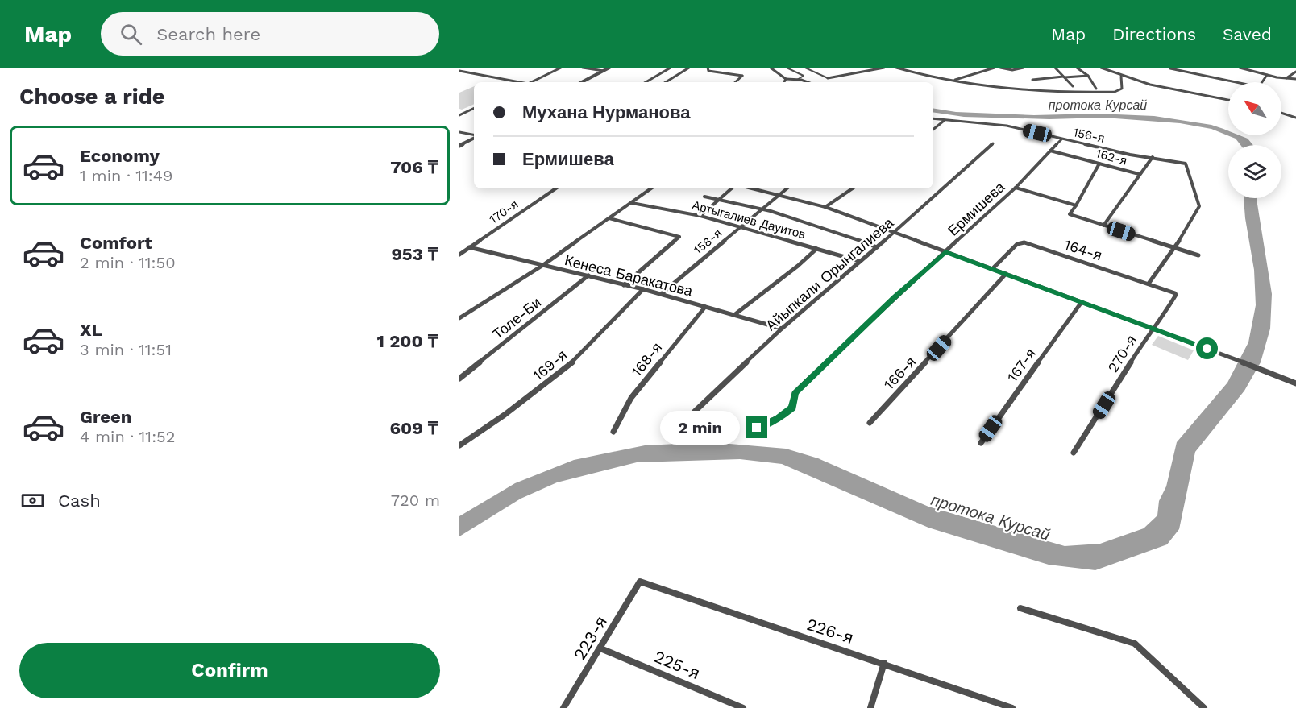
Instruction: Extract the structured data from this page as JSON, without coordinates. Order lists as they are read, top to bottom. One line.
{"streets":{"street":["156-я","162-я","Ермишева","170-я","Артыгалиев Дауитов","158-я","164-я","Айыпкали Орынгалиева","Кенеса Баракатова","Толе-Би","270-я","168-я","169-я","167-я","166-я","226-я","223-я","225-я"]},"crossings":[["156-я","162-я"],["156-я","Ермишева"],["162-я","Ермишева"],["170-я","Кенеса Баракатова"],["Артыгалиев Дауитов","158-я"],["Артыгалиев Дауитов","Айыпкали Орынгалиева"],["158-я","Кенеса Баракатова"],["164-я","270-я"],["Айыпкали Орынгалиева","Кенеса Баракатова"],["Кенеса Баракатова","Толе-Би"],["Кенеса Баракатова","168-я"],["Кенеса Баракатова","169-я"],["226-я","223-я"],["223-я","225-я"]],"water":["протока Курсай"],"north":"top left","page":{"header":"Map","search":"Search here","nav":["Map","Directions","Saved"],"heading":"Choose a ride","banner":["Мухана Нурманова","Ермишева"],"list":[{"name":"Economy","note":"1 min · 11:49","value":"706 ₸"},{"name":"Comfort","note":"2 min · 11:50","value":"953 ₸"},{"name":"XL","note":"3 min · 11:51","value":"1 200 ₸"},{"name":"Green","note":"4 min · 11:52","value":"609 ₸"}],"bubble":"2 min","pay":["Cash","720 m"],"buttons":"Confirm"}}
